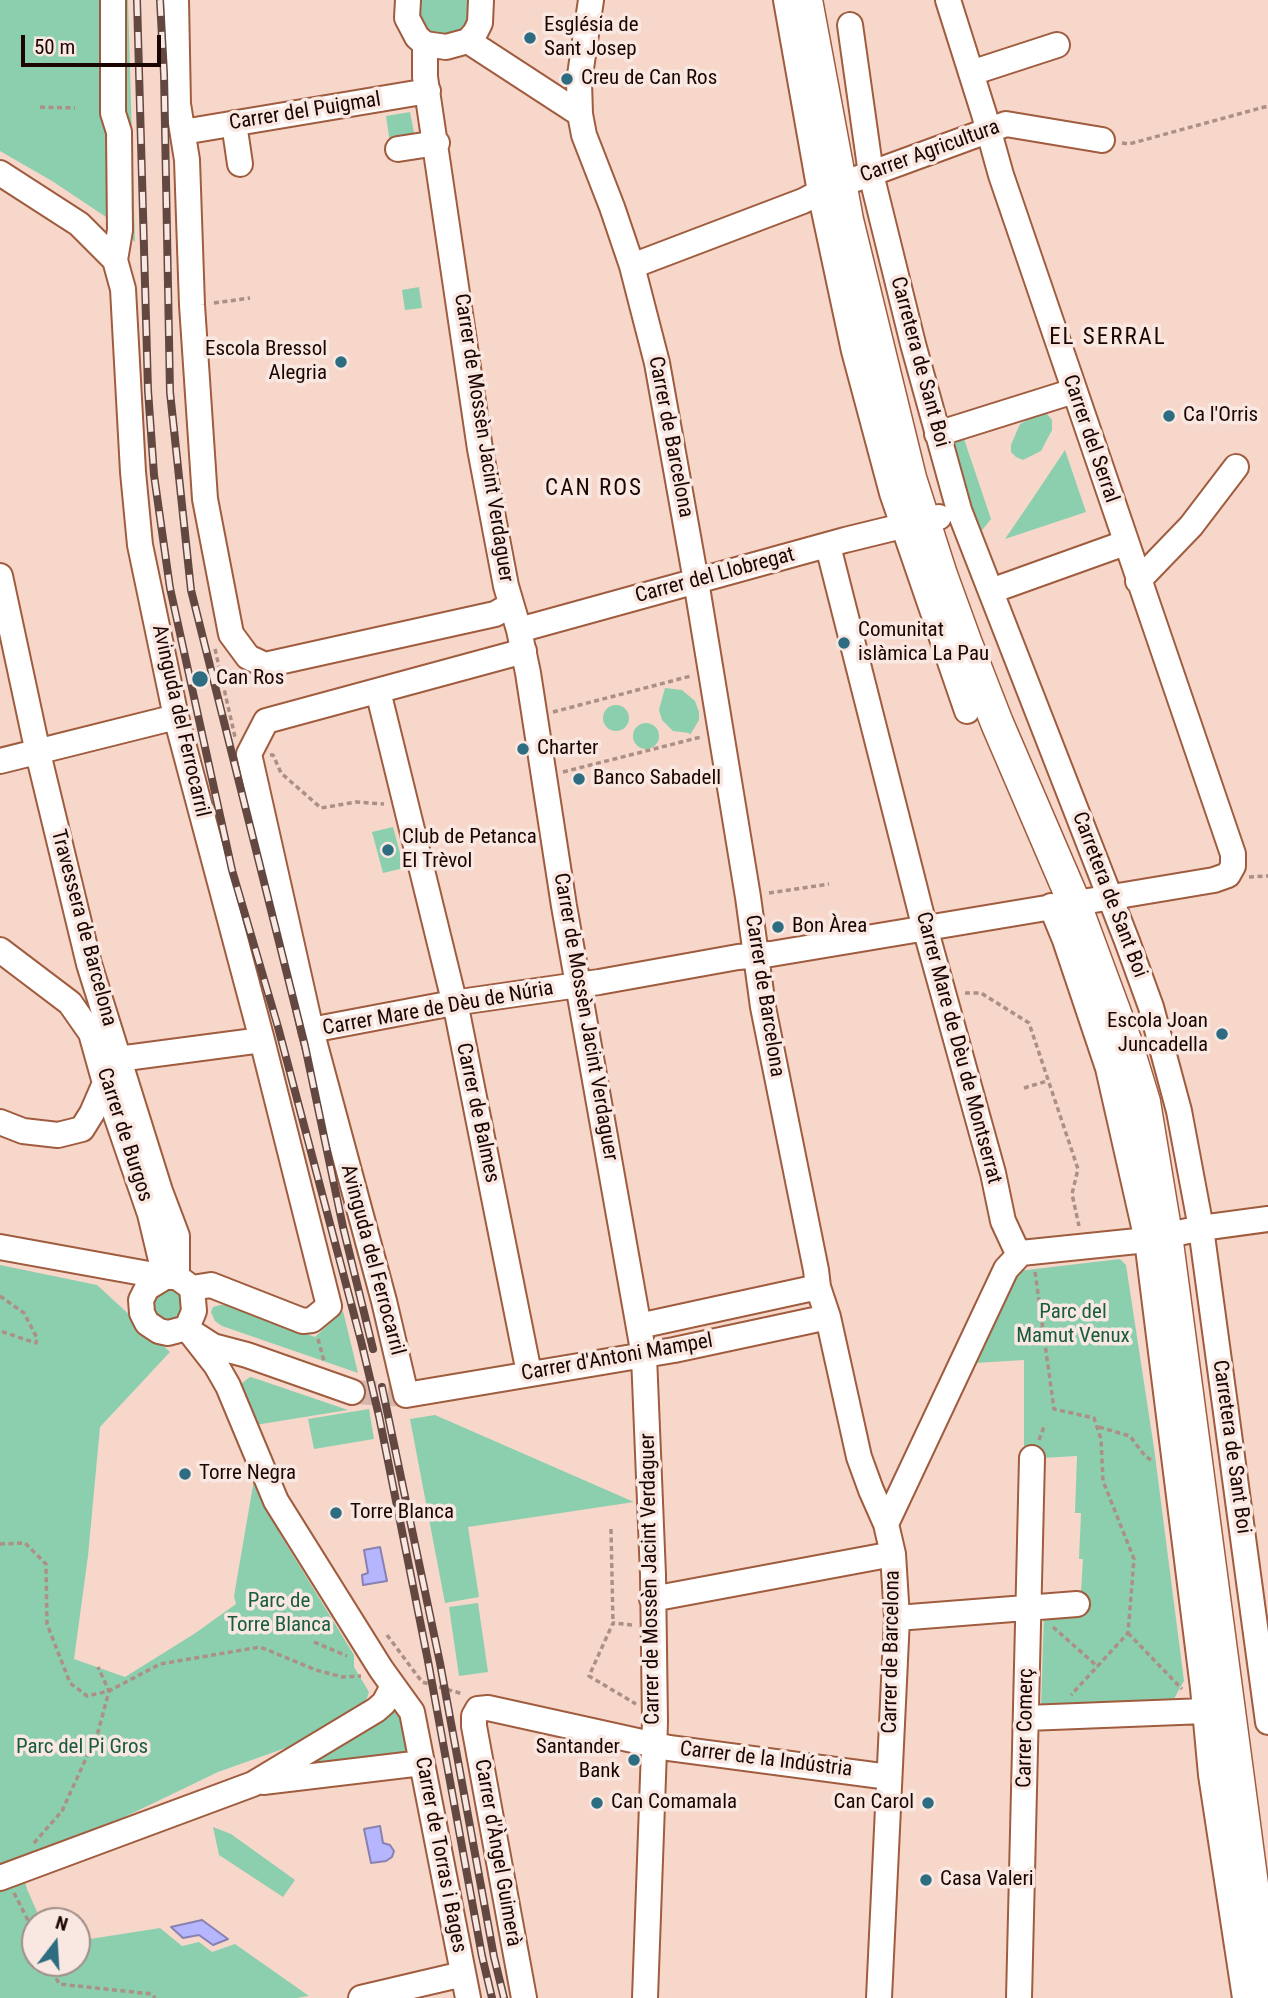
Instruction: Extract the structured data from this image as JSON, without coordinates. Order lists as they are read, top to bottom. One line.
{"streets":{"street":["Carrer del Puigmal","Carrer Agricultura","Carretera de Sant Boi","Carrer de Barcelona","Carrer de Mossèn Jacint Verdaguer","Carrer del Serral","Carrer del Llobregat","Avinguda del Ferrocarril","Travessera de Barcelona","Carrer Mare de Dèu de Núria","Carrer Mare de Dèu de Montserrat","Carrer de Balmes","Carrer de Burgos","Carrer d'Antoni Mampel","Carrer Comerç","Carrer de la Indústria","Carrer d'Àngel Guimerà","Carrer de Torras i Bages"]},"crossings":[["Carrer del Puigmal","Carrer de Mossèn Jacint Verdaguer"],["Carrer Agricultura","Carretera de Sant Boi"],["Carrer Agricultura","Carrer de Barcelona"],["Carrer Agricultura","Carrer del Serral"],["Carretera de Sant Boi","Carrer Mare de Dèu de Núria"],["Carrer de Barcelona","Carrer del Llobregat"],["Carrer de Barcelona","Carrer Mare de Dèu de Núria"],["Carrer de Barcelona","Carrer d'Antoni Mampel"],["Carrer de Barcelona","Carrer de la Indústria"],["Carrer de Mossèn Jacint Verdaguer","Carrer del Llobregat"],["Carrer de Mossèn Jacint Verdaguer","Carrer Mare de Dèu de Núria"],["Carrer de Mossèn Jacint Verdaguer","Carrer d'Antoni Mampel"],["Carrer de Mossèn Jacint Verdaguer","Carrer de la Indústria"],["Carrer del Serral","Carrer Mare de Dèu de Núria"],["Carrer del Llobregat","Avinguda del Ferrocarril"],["Carrer del Llobregat","Carrer Mare de Dèu de Montserrat"],["Carrer del Llobregat","Carrer de Balmes"],["Avinguda del Ferrocarril","Travessera de Barcelona"],["Avinguda del Ferrocarril","Carrer Mare de Dèu de Núria"],["Avinguda del Ferrocarril","Carrer de Burgos"],["Avinguda del Ferrocarril","Carrer d'Antoni Mampel"],["Travessera de Barcelona","Carrer de Burgos"],["Carrer Mare de Dèu de Núria","Carrer Mare de Dèu de Montserrat"],["Carrer Mare de Dèu de Núria","Carrer de Balmes"],["Carrer de Balmes","Carrer d'Antoni Mampel"],["Carrer de la Indústria","Carrer d'Àngel Guimerà"]],"districts":["EL SERRAL","CAN ROS"],"parks":["Parc del Mamut Venux","Parc de Torre Blanca","Parc del Pi Gros"],"places":["Església de Sant Josep","Creu de Can Ros","Escola Bressol Alegria","Ca l'Orris","Comunitat islàmica La Pau","Can Ros","Charter","Banco Sabadell","Club de Petanca El Trèvol","Bon Àrea","Escola Joan Juncadella","Torre Negra","Torre Blanca","Santander Bank","Can Comamala","Can Carol","Casa Valeri"],"scale_bar":"50 m","north":"top"}
